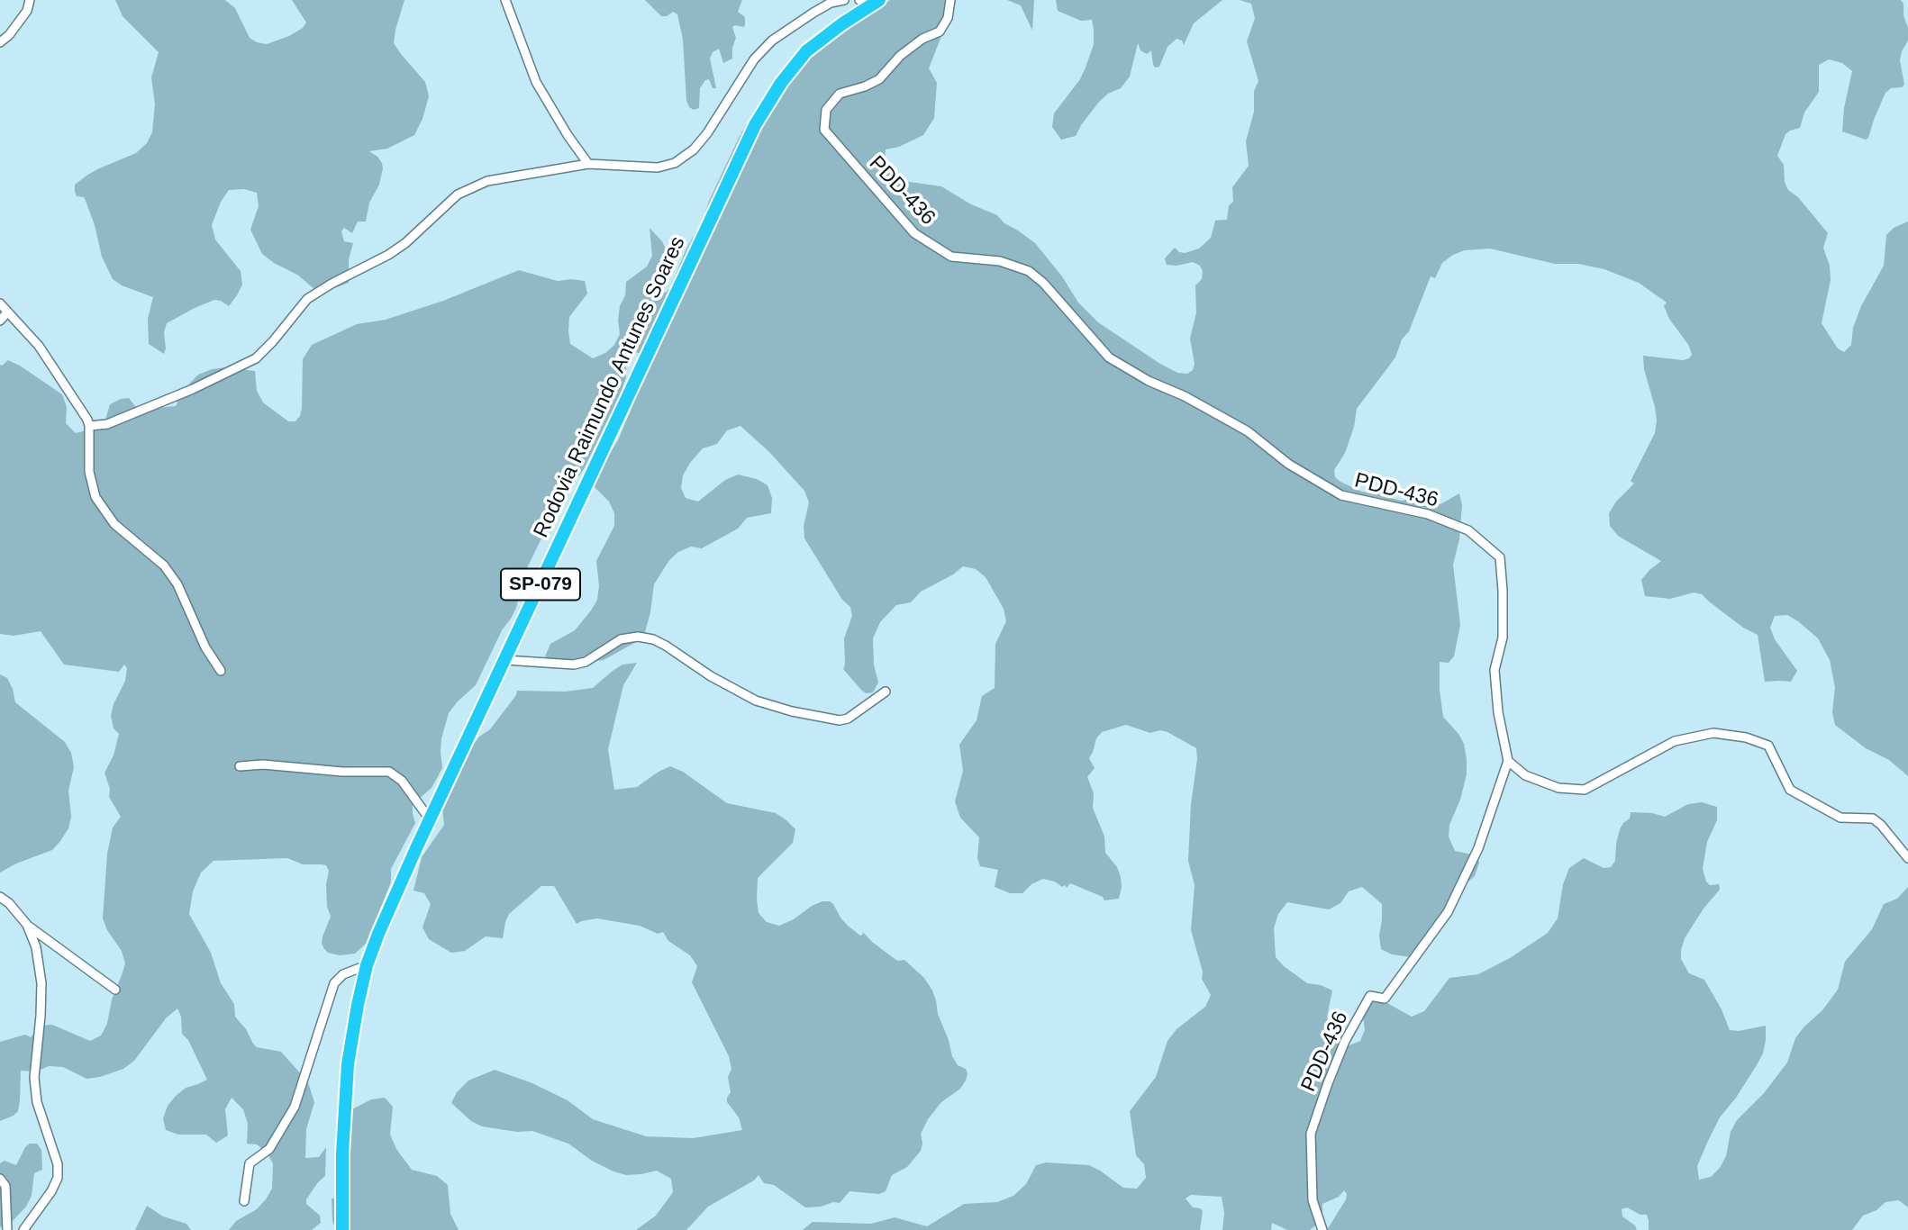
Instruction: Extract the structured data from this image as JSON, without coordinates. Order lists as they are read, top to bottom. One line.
{"streets":{"highway":["Rodovia Raimundo Antunes Soares","SP-079"],"street":["PDD-436"]}}
